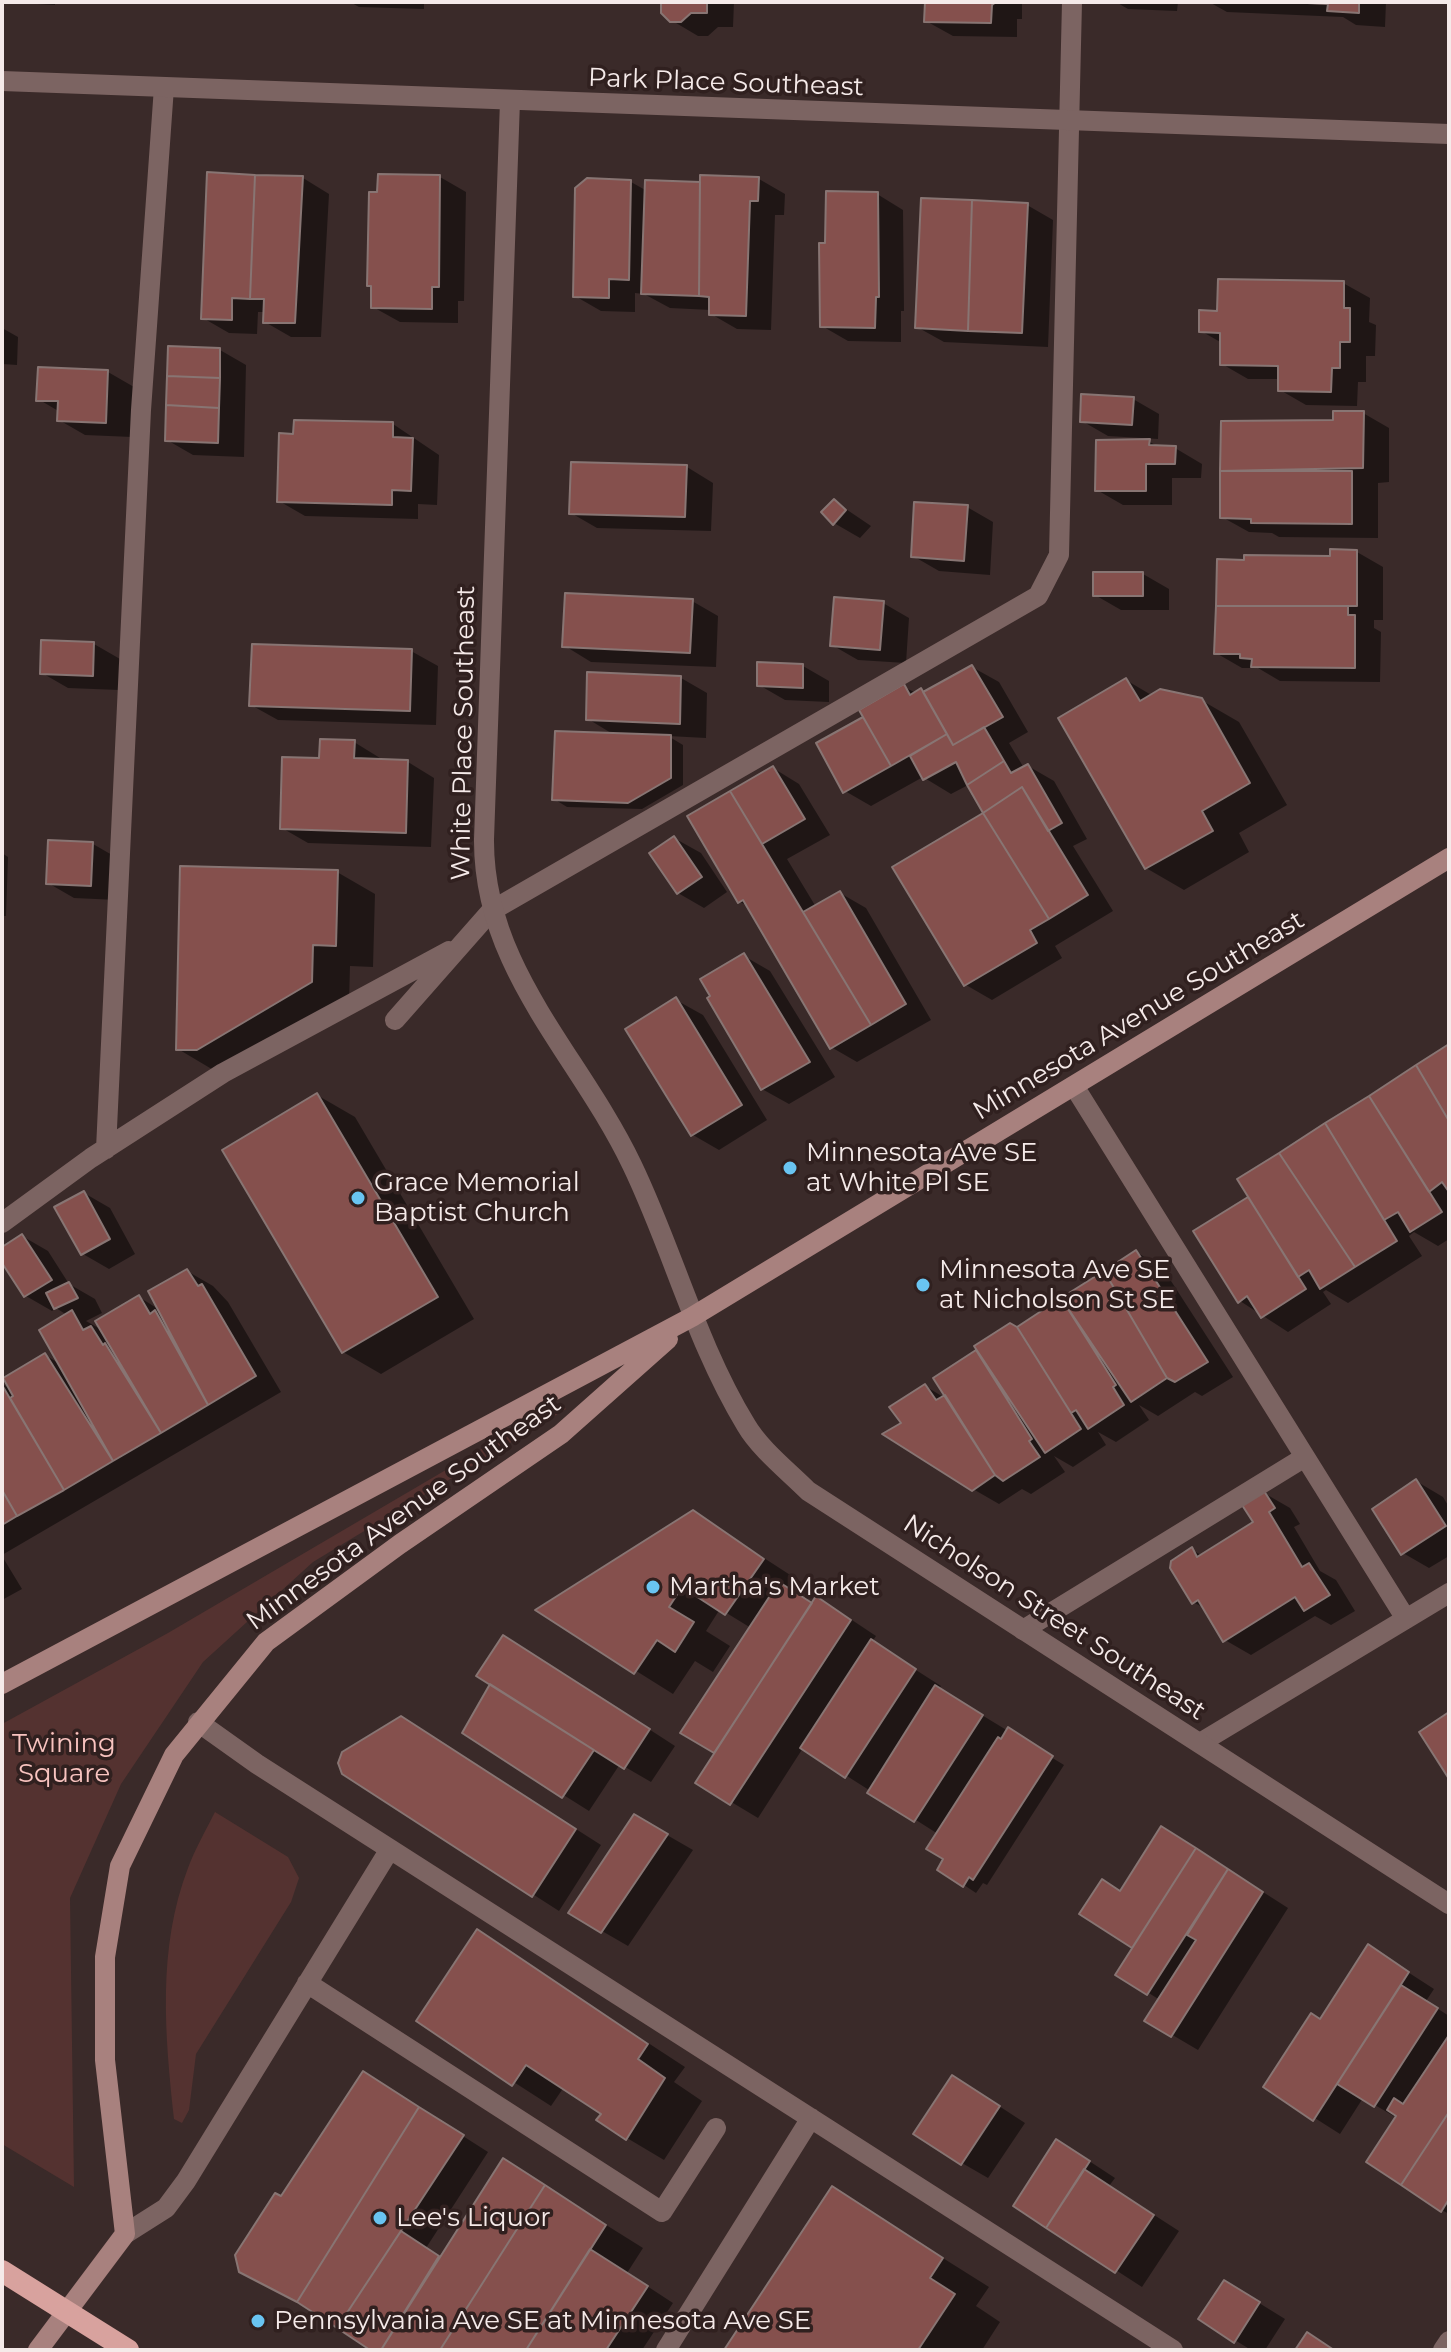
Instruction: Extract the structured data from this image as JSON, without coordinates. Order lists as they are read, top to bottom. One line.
{"streets":{"main road":["Minnesota Avenue Southeast"],"street":["Park Place Southeast","White Place Southeast","Nicholson Street Southeast"]},"crossings":[["Park Place Southeast","White Place Southeast"],["White Place Southeast","Minnesota Avenue Southeast"],["White Place Southeast","Nicholson Street Southeast"],["Minnesota Avenue Southeast","Nicholson Street Southeast"]],"parks":["Twining Square"],"places":["Minnesota Ave SE at White Pl SE","Grace Memorial Baptist Church","Minnesota Ave SE at Nicholson St SE","Martha's Market","Lee's Liquor","Pennsylvania Ave SE at Minnesota Ave SE"]}
